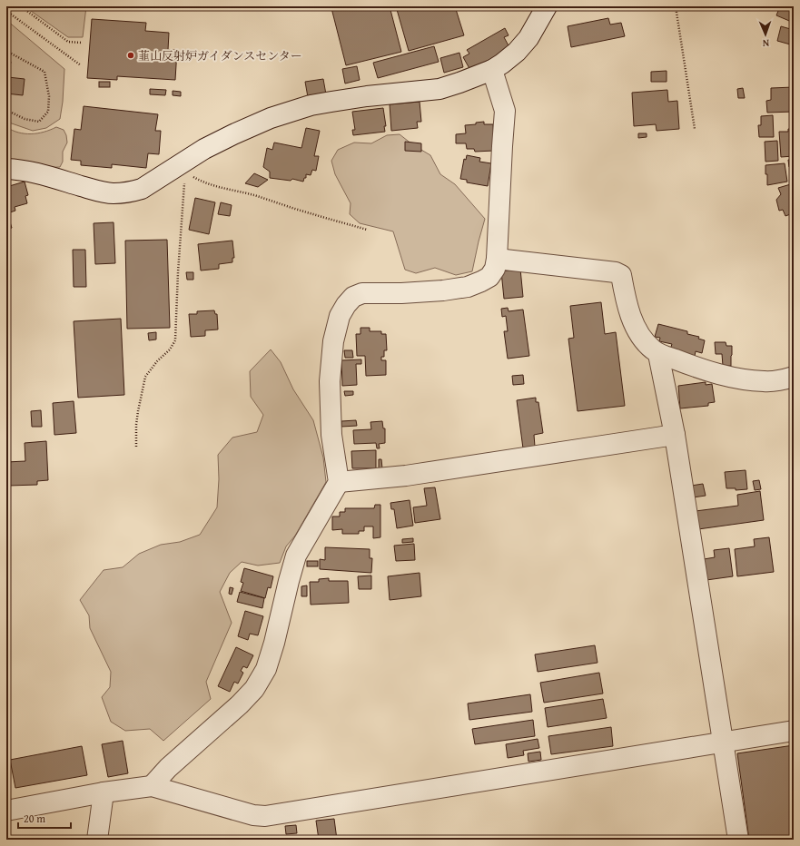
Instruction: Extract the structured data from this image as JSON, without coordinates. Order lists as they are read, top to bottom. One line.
{"places":["韮山反射炉ガイダンスセンター"],"scale_bar":"20 m","north":"bottom"}
